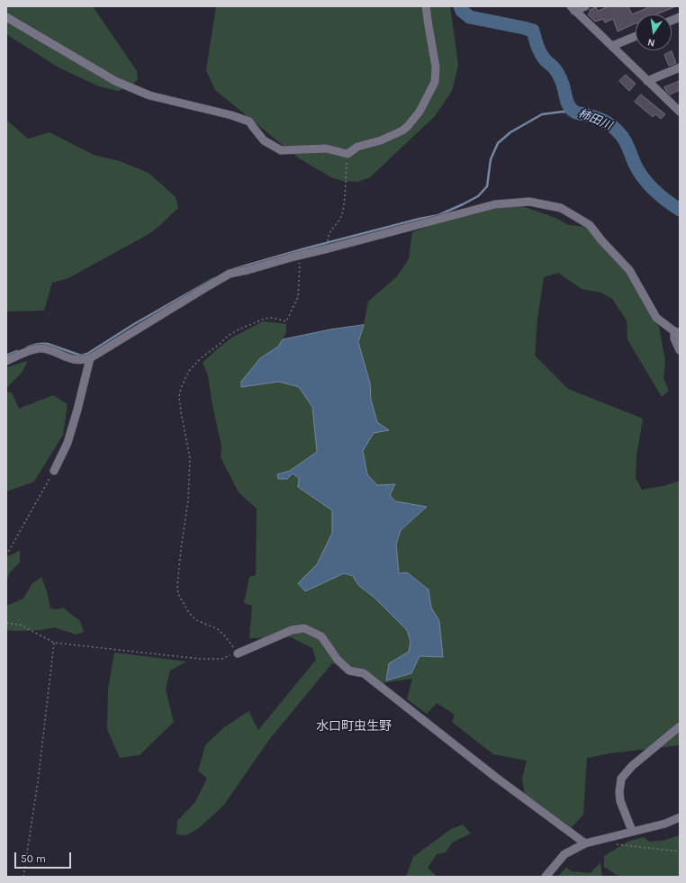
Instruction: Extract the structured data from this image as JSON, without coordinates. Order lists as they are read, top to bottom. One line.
{"districts":["水口町虫生野"],"water":["柿田川"],"scale_bar":"50 m","north":"bottom"}
